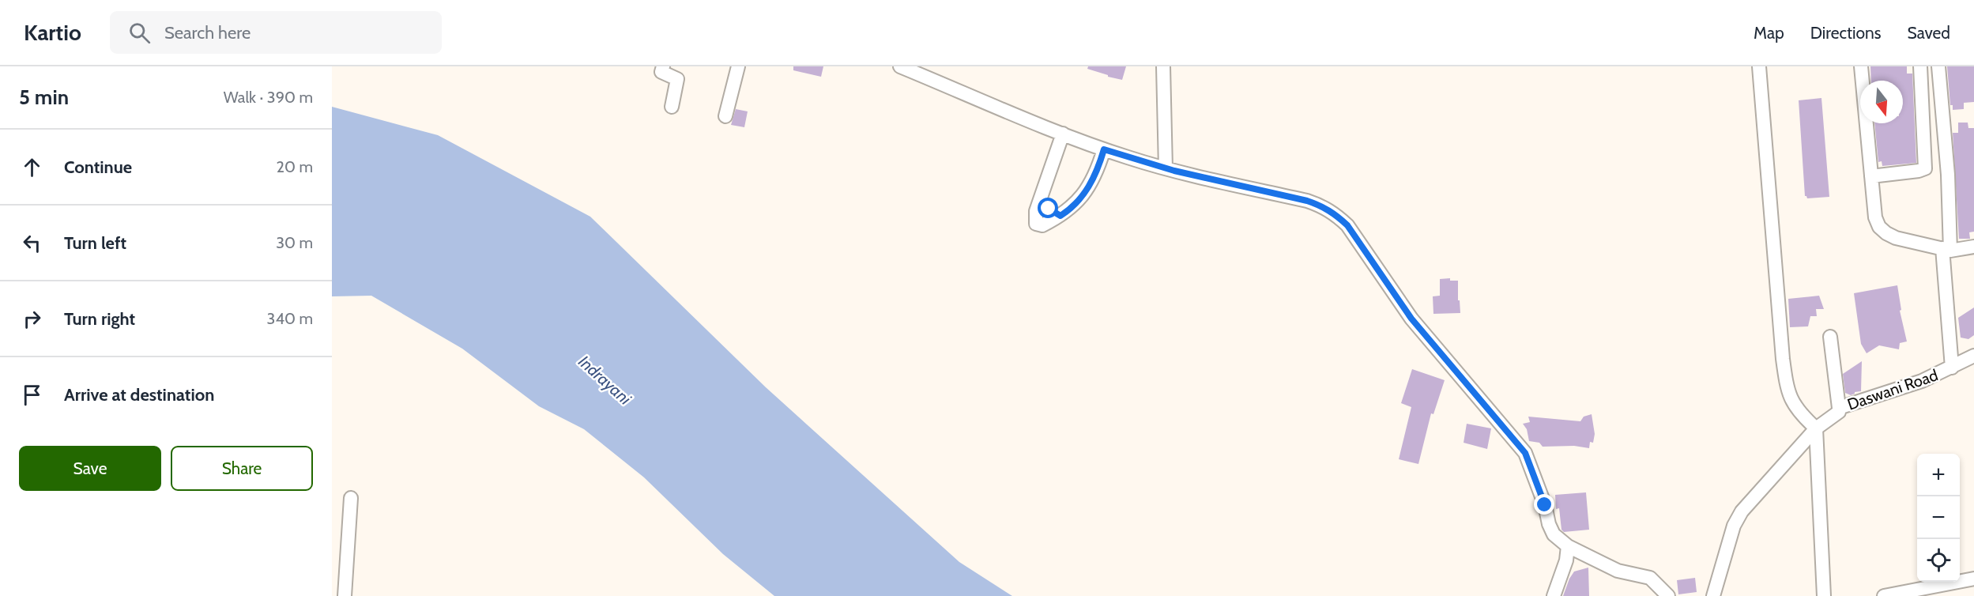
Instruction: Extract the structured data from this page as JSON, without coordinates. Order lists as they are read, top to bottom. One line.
{"streets":{"street":["Daswani Road"]},"water":["Indrayani"],"north":"bottom","page":{"header":"Kartio","search":"Search here","nav":["Map","Directions","Saved"],"heading":["5 min","Walk · 390 m"],"list":[["Continue","20 m"],["Turn left","30 m"],["Turn right","340 m"],"Arrive at destination"],"buttons":["Save","Share"],"map_buttons":["+","−"]}}
